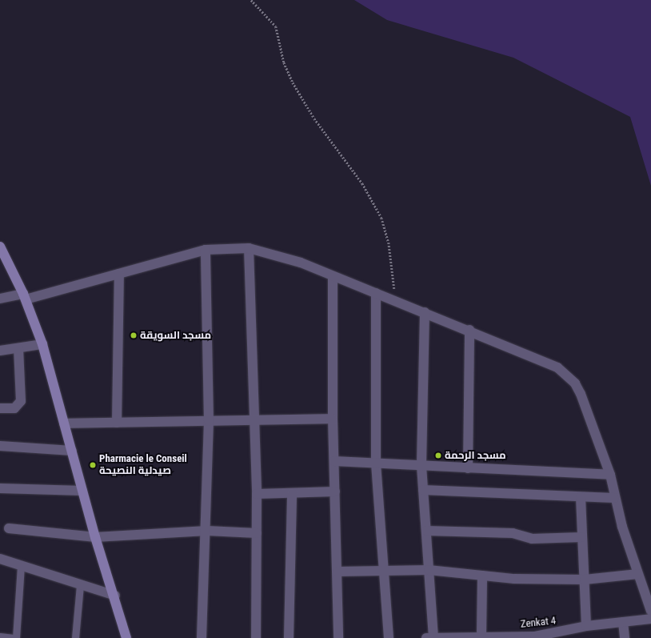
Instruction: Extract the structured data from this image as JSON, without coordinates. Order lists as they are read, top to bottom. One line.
{"streets":{"street":["Zenkat 4"]},"places":["مسجد السويقة","مسجد الرحمة","Pharmacie le Conseil صيدلية النصيحة"]}
